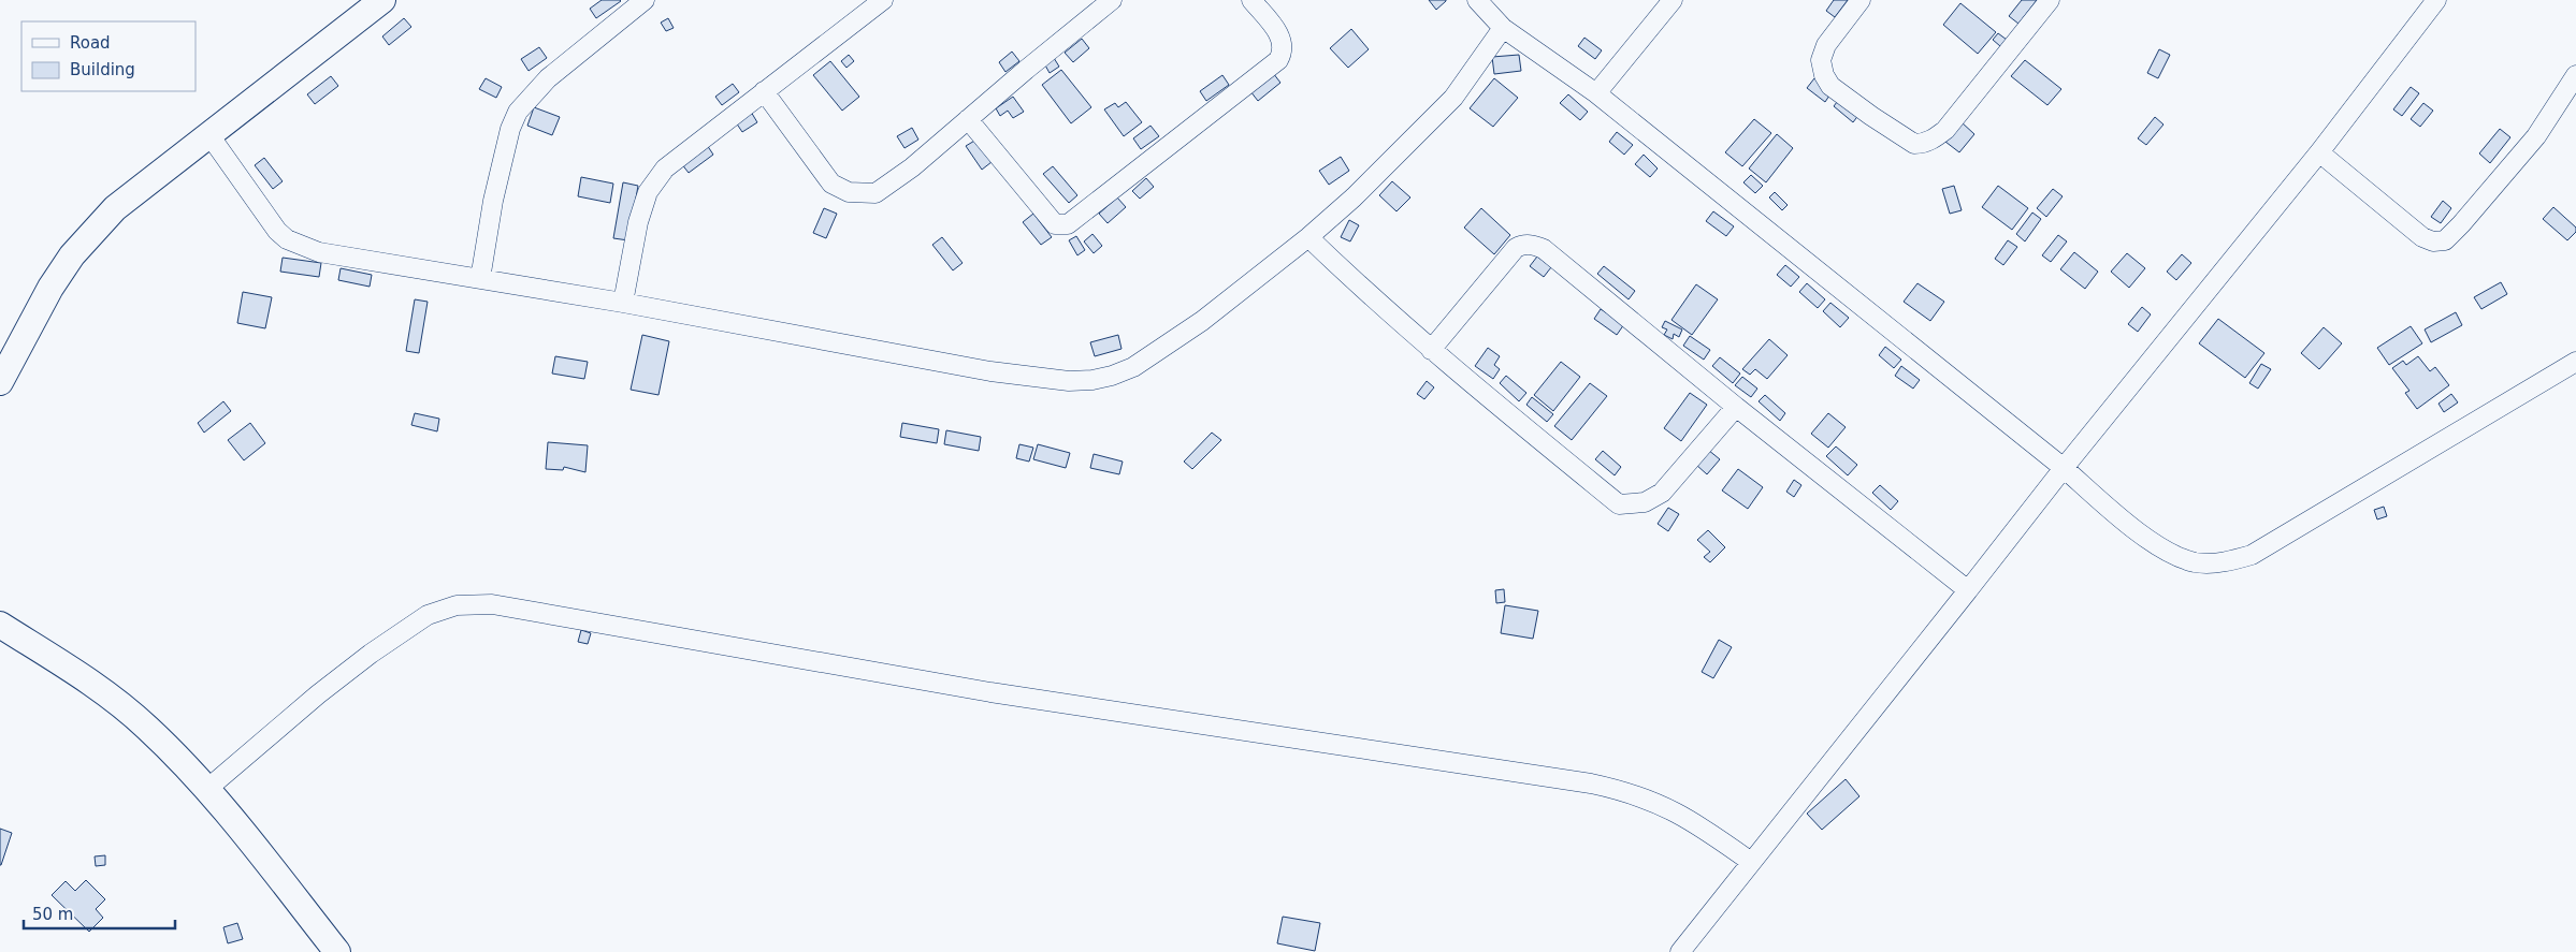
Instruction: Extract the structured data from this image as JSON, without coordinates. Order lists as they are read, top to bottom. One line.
{"legend":["Road","Building"],"scale_bar":"50 m"}
